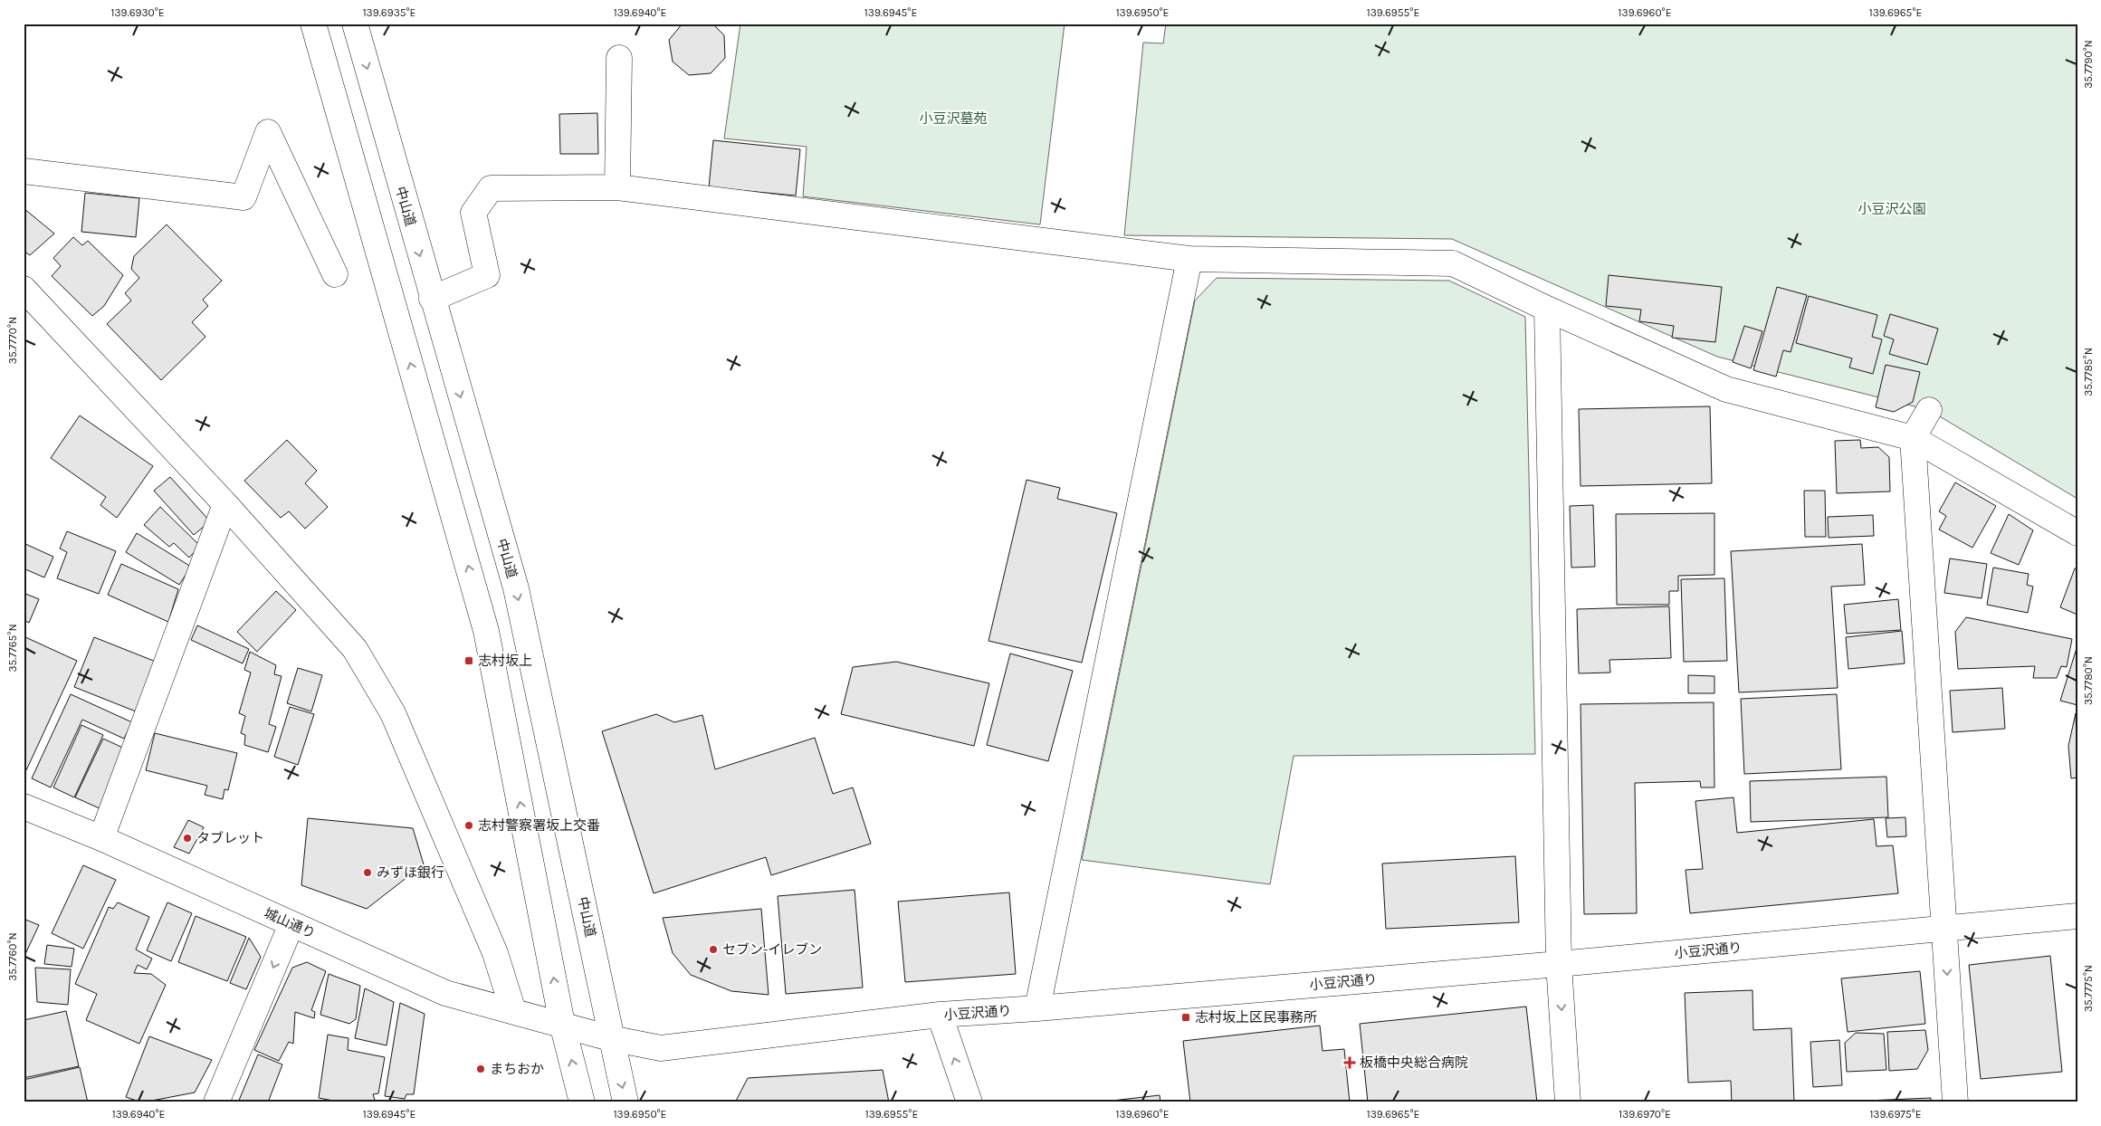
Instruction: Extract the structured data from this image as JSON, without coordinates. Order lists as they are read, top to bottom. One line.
{"streets":{"main road":["中山道","城山通り","小豆沢通り"]},"crossings":[["中山道","小豆沢通り"],["城山通り","小豆沢通り"]],"parks":["小豆沢墓苑","小豆沢公園"],"places":{"transit":["志村坂上","志村坂上区民事務所"],"other":["志村警察署坂上交番","タブレット","みずほ銀行","セブン-イレブン","まちおか"],"health":["板橋中央総合病院"]},"coordinates":["139.6930°E","139.6935°E","139.6940°E","139.6945°E","139.6950°E","139.6955°E","139.6960°E","139.6965°E","35.7790°N","35.7770°N","35.7785°N","35.7765°N","35.7780°N","35.7760°N","35.7775°N","139.6970°E","139.6975°E"]}
